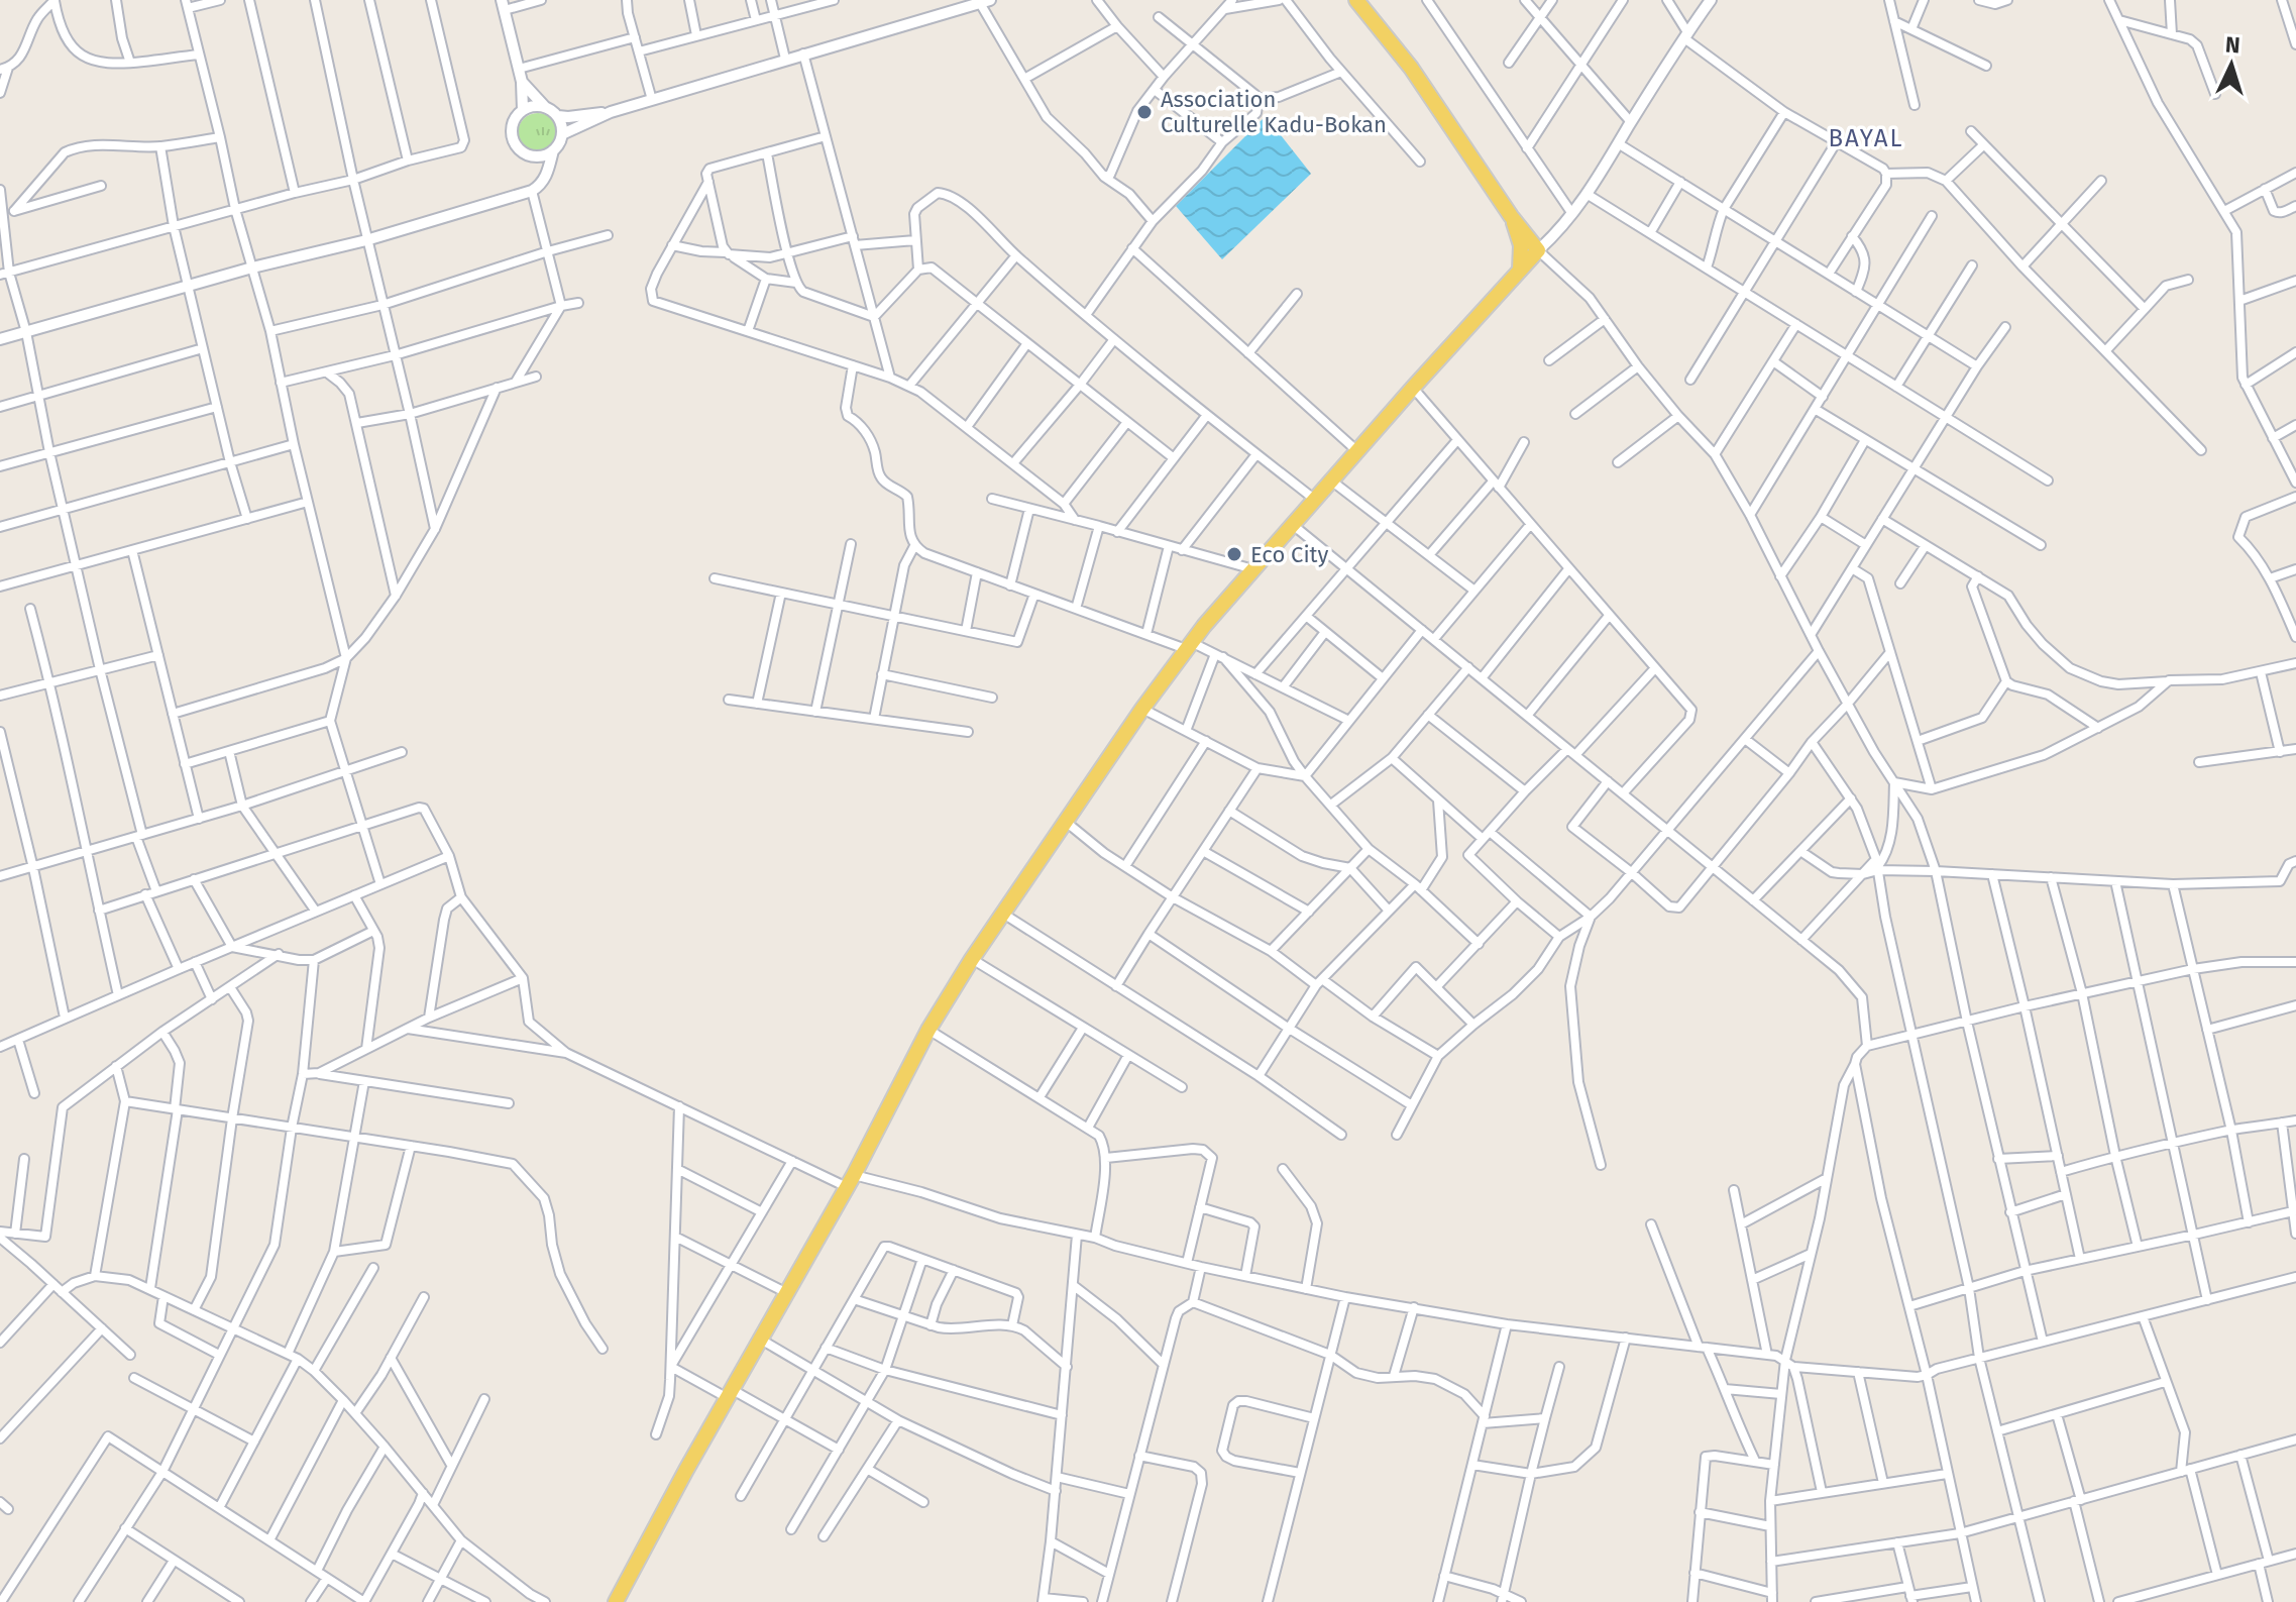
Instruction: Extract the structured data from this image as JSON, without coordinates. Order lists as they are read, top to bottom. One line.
{"districts":["BAYAL"],"places":["Association Culturelle Kadu-Bokan","Eco City"],"north":"top"}
